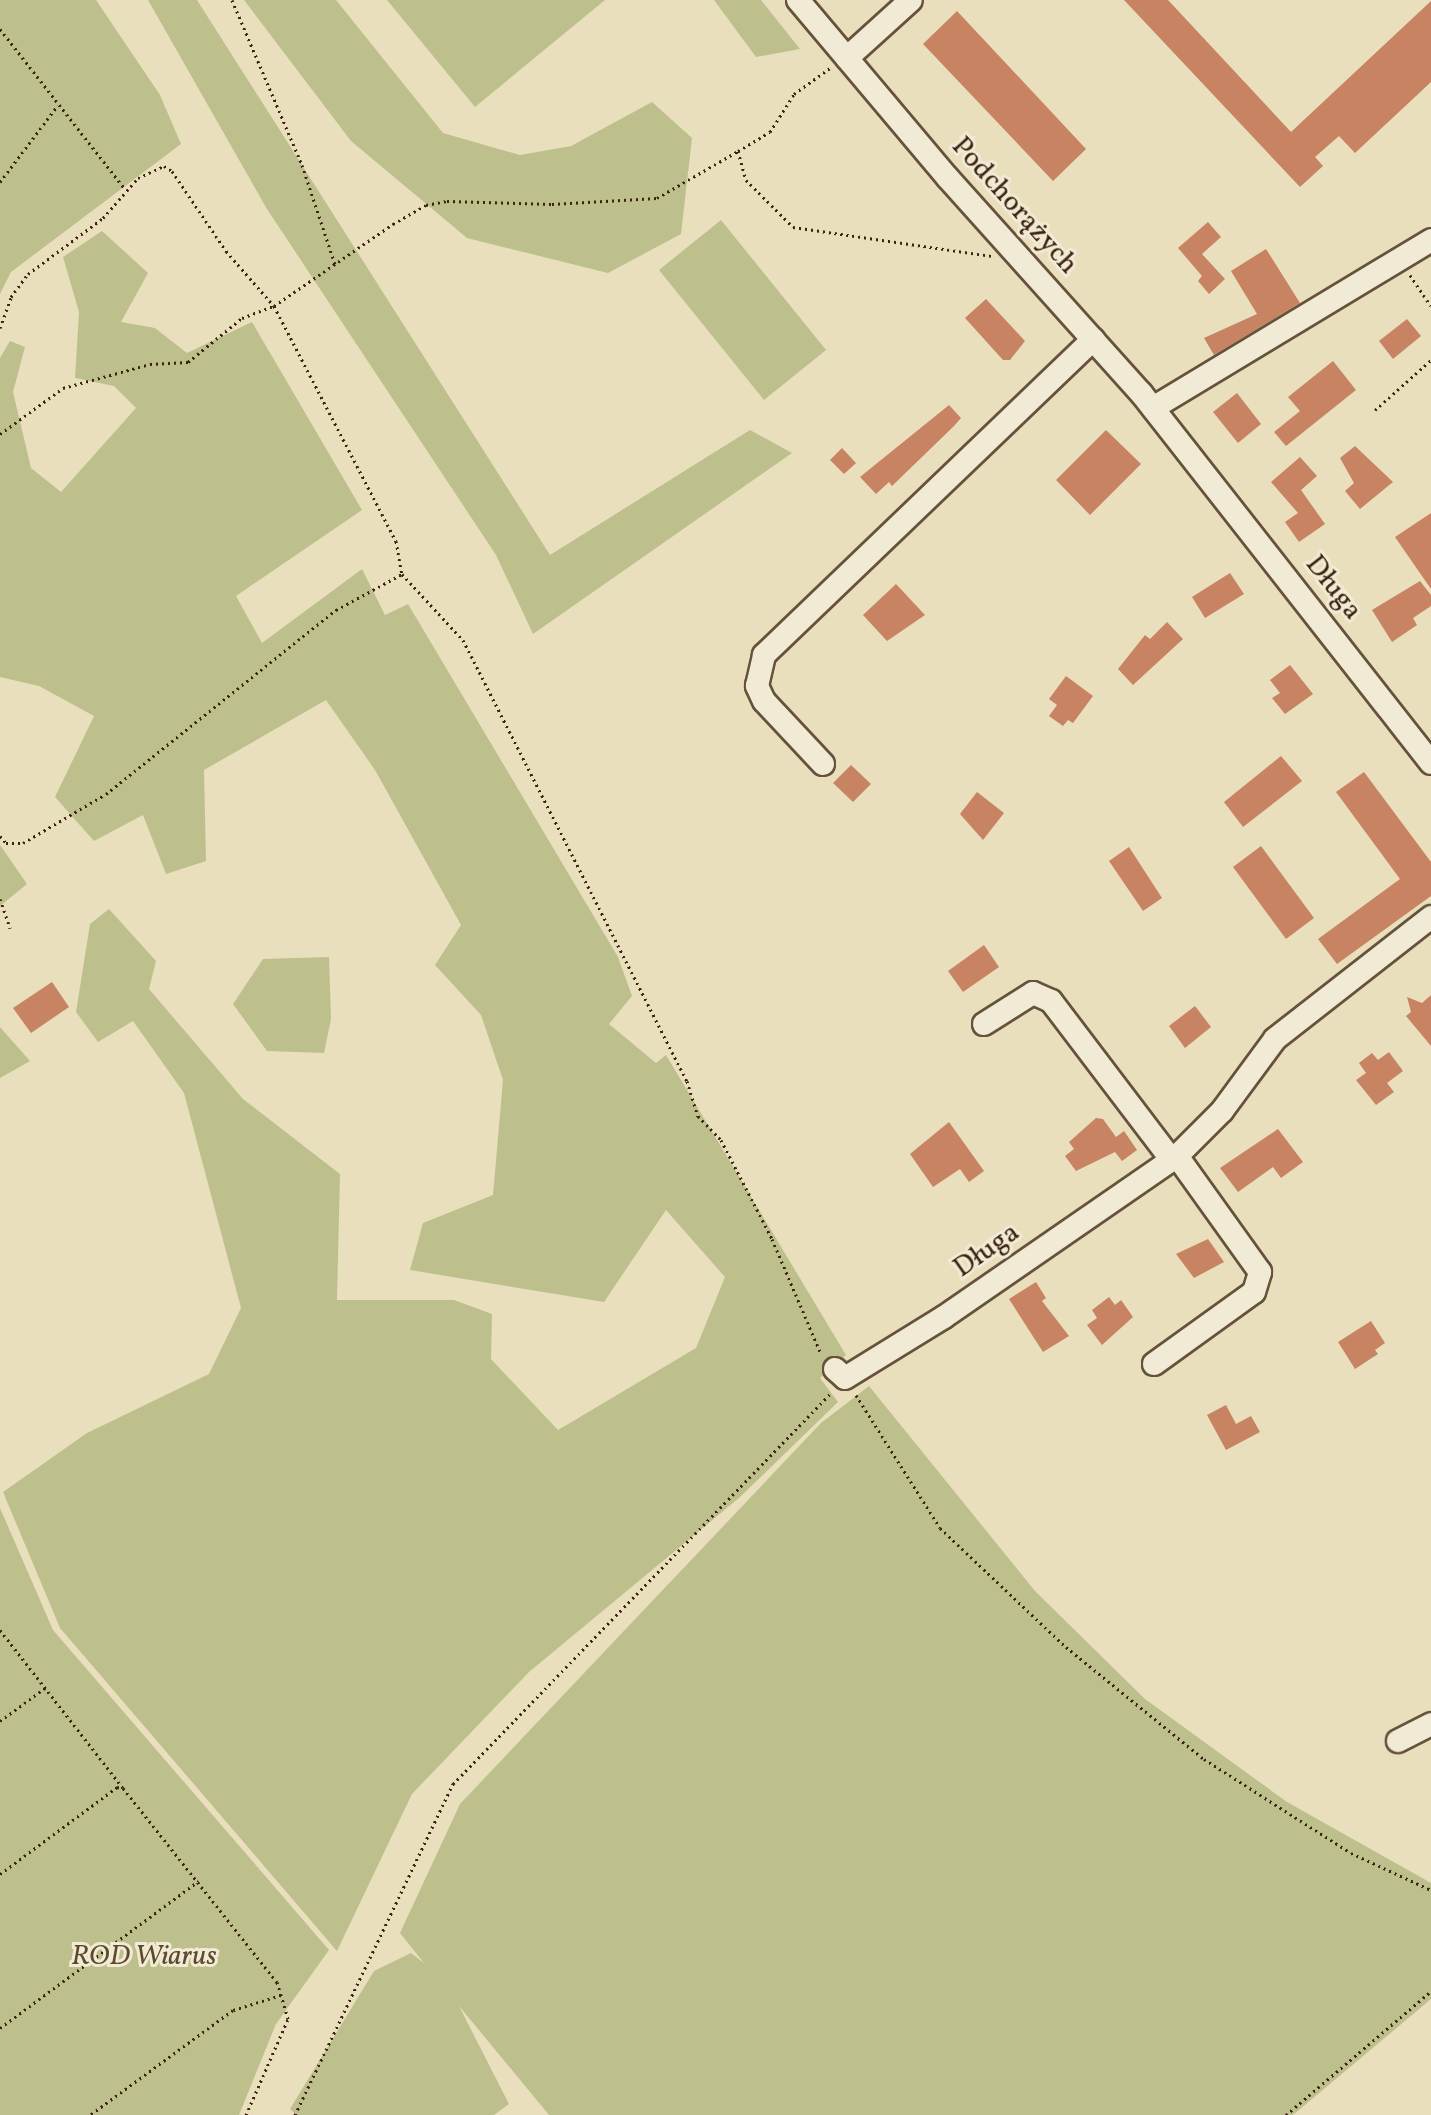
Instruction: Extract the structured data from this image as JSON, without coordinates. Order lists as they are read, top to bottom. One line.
{"streets":{"street":["Podchorążych","Długa"]},"crossings":[["Podchorążych","Długa"]],"parks":["ROD Wiarus"]}
